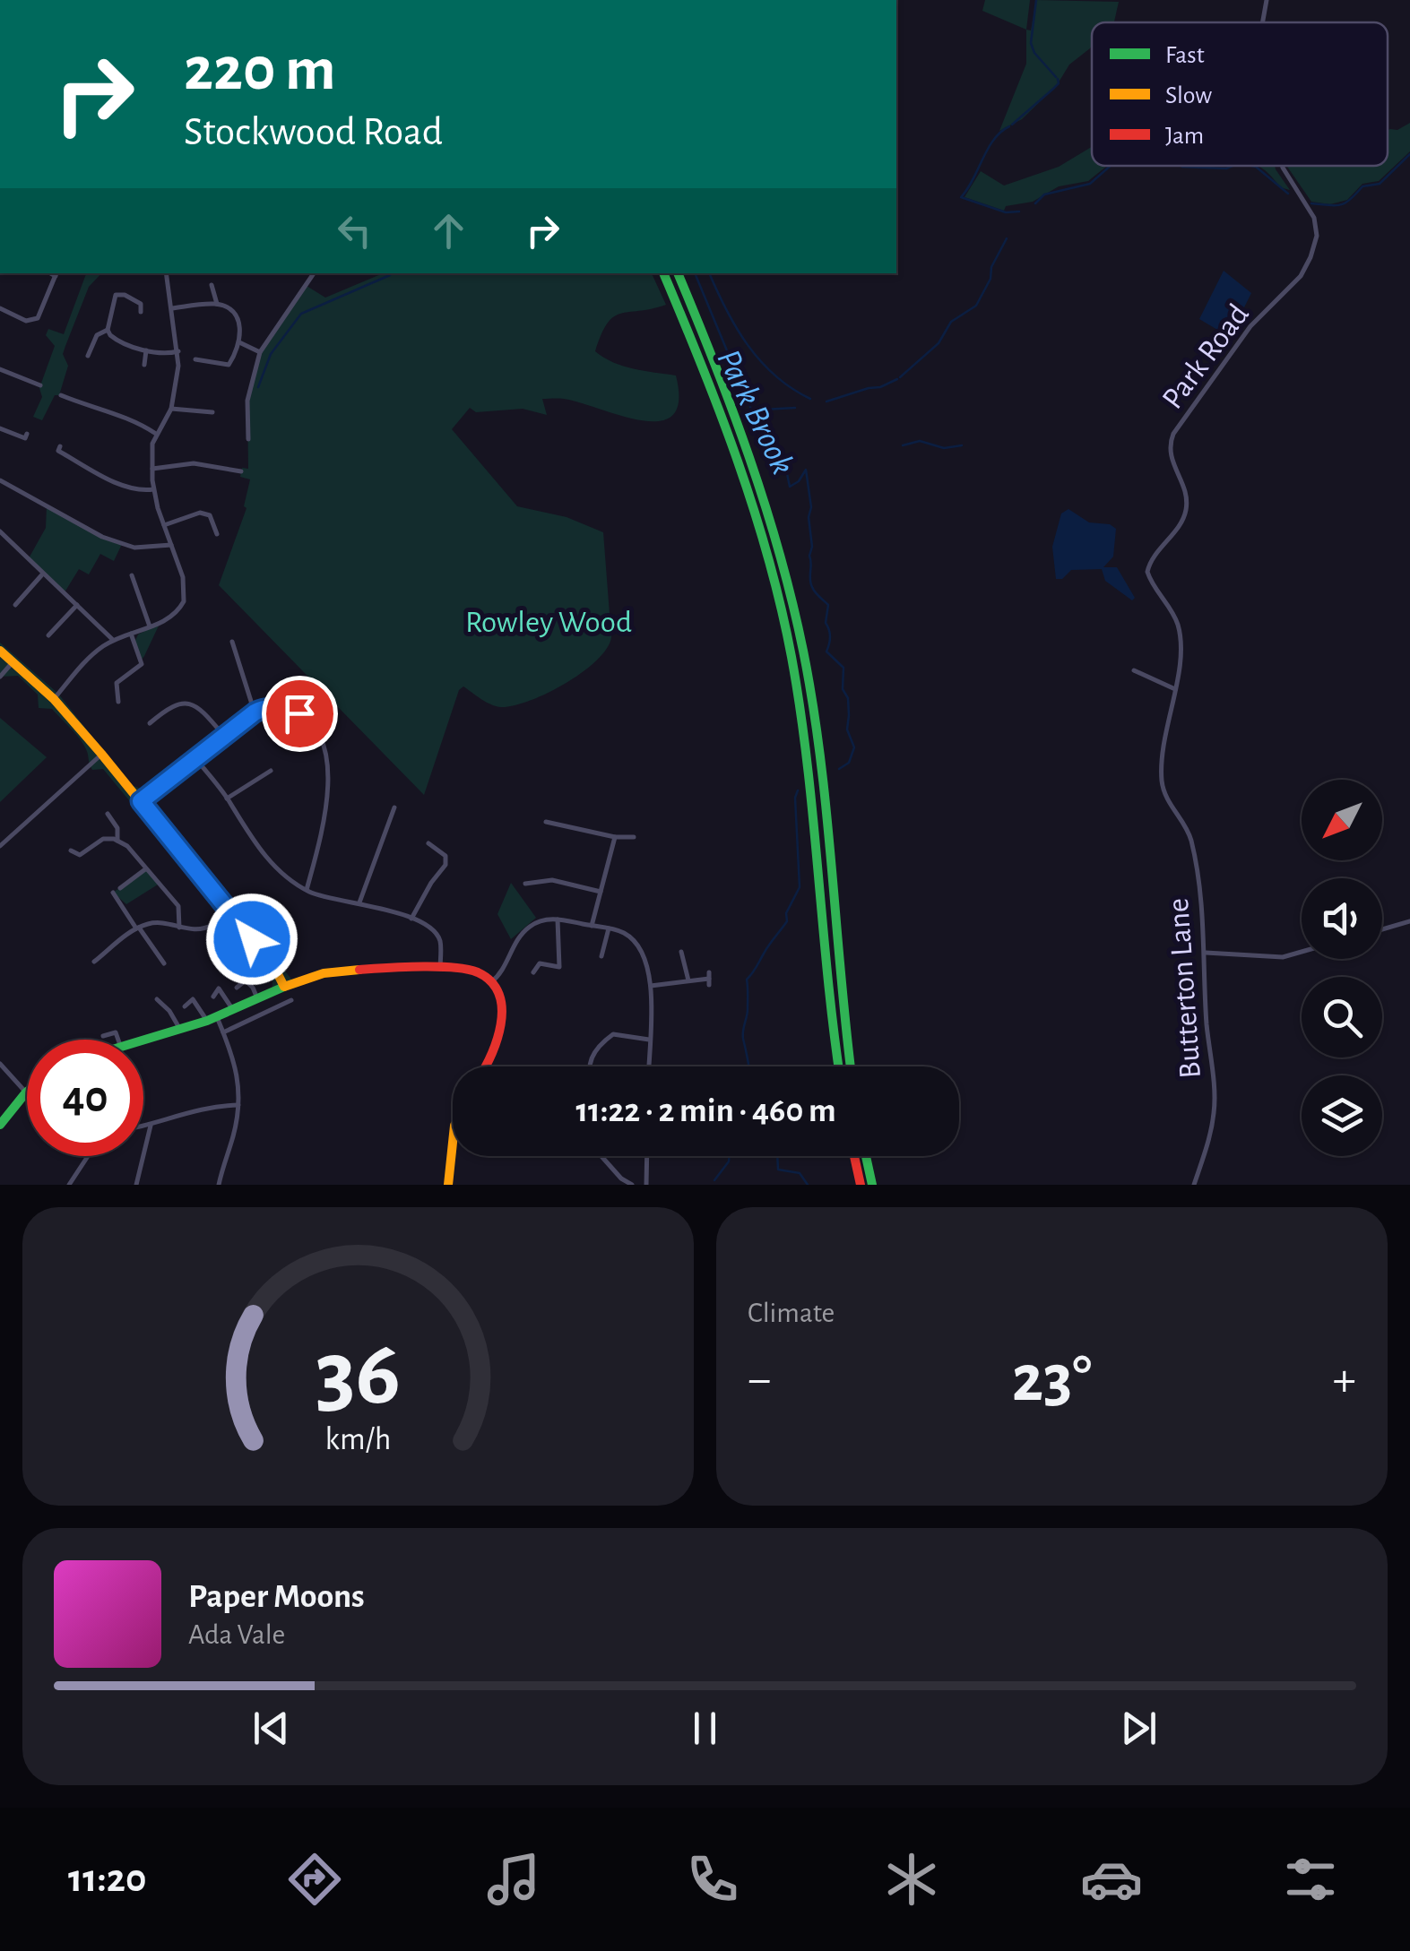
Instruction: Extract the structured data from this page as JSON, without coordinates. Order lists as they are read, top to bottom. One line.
{"streets":{"street":["Park Road","Butterton Lane"]},"crossings":[["Park Road","Butterton Lane"]],"water":["Park Brook"],"parks":["Rowley Wood"],"legend":["Fast","Slow","Jam"],"north":"bottom left","page":{"turn":["220 m","Stockwood Road"],"limit":"40","trip":"11:22 · 2 min · 460 m","tile":"Climate","heat":["−","23°","+"],"song":["Paper Moons","Ada Vale"],"tabs":"11:20","gauge":["36","km/h"]}}
